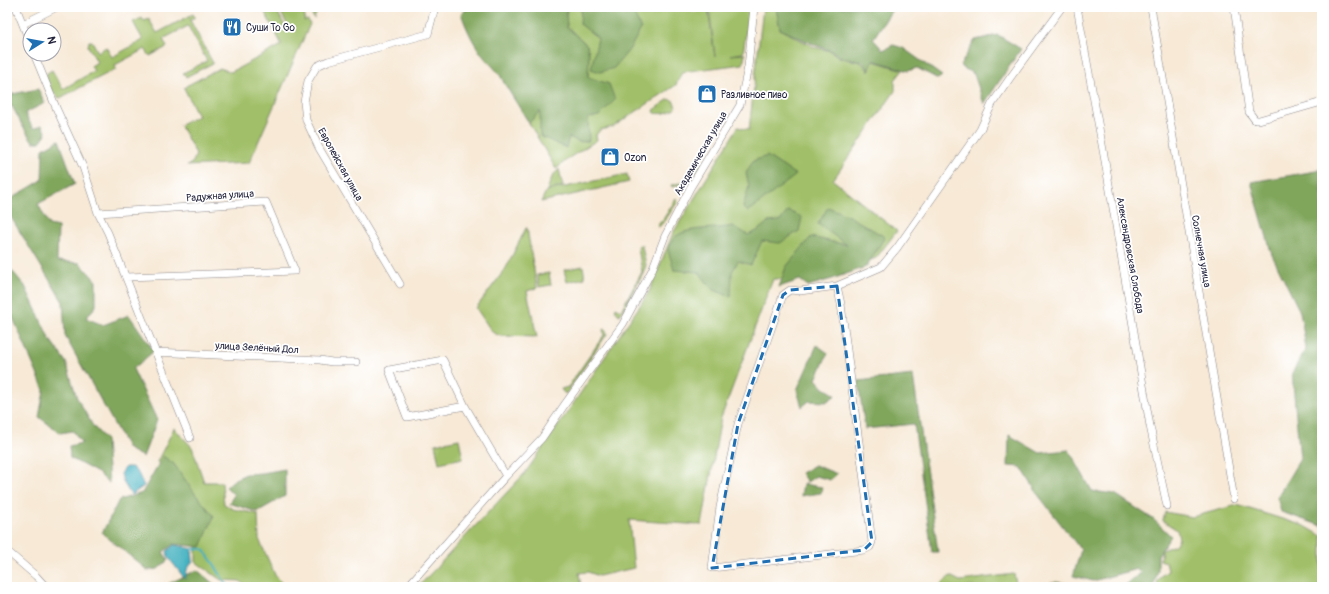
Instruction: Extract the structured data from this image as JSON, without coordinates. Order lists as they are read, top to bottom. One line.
{"streets":{"street":["Академическая улица","Европейская улица","Радужная улица","Солнечная улица","Александровская Слобода","улица Зелёный Дол"]},"places":{"restaurant":["Суши To Go"],"shop":["Разливное пиво","Ozon"]},"north":"right"}
